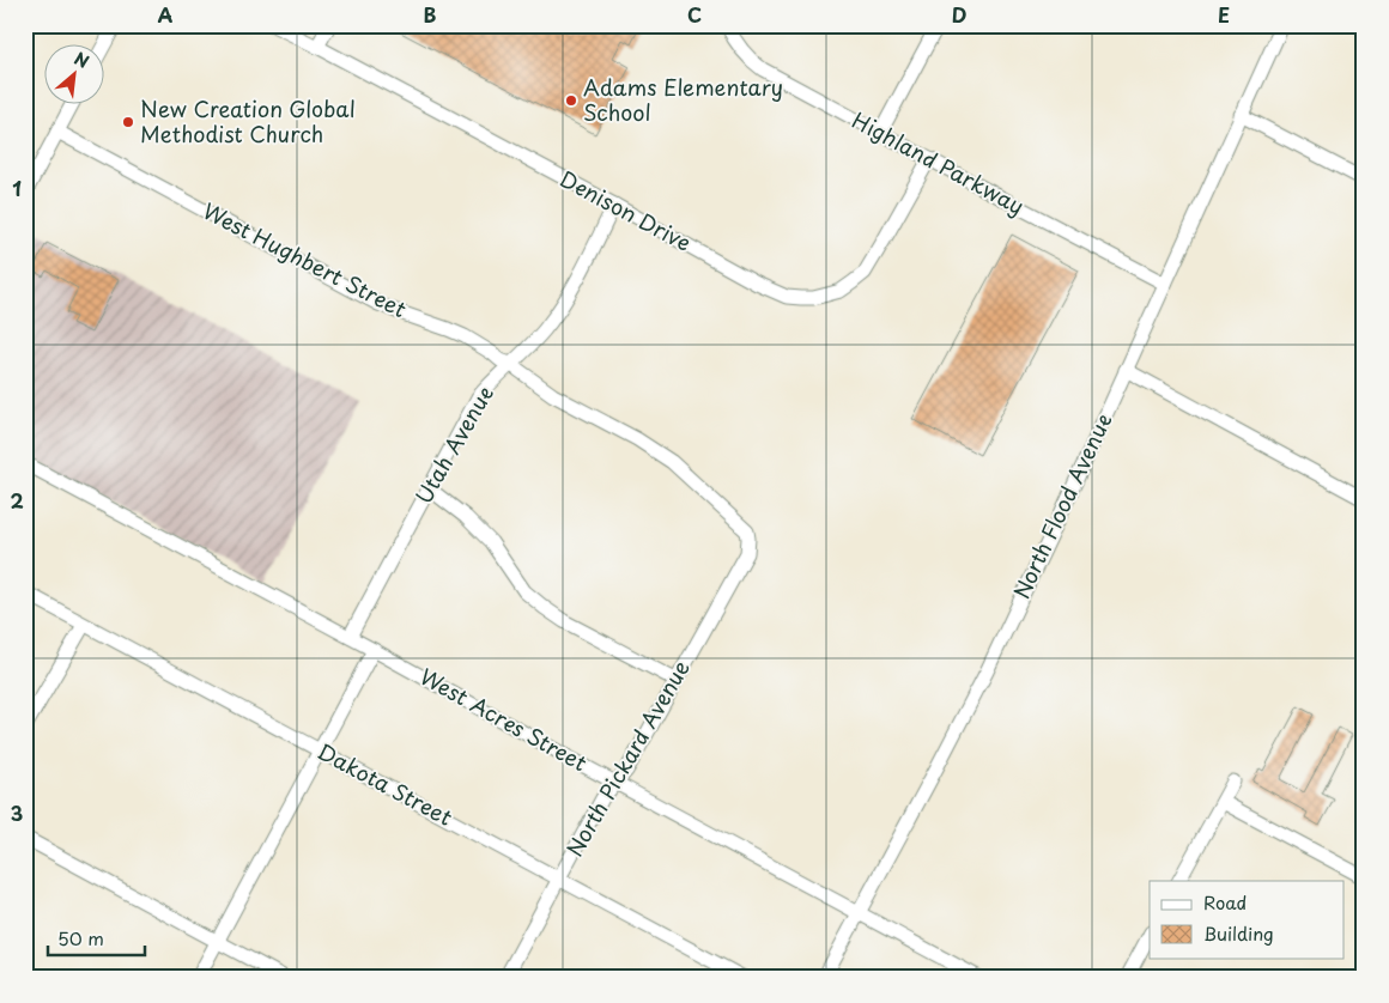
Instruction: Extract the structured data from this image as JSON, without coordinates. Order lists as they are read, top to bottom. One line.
{"streets":{"street":["Highland Parkway","Denison Drive","West Hughbert Street","Utah Avenue","North Flood Avenue","West Acres Street","North Pickard Avenue","Dakota Street"]},"crossings":[["Highland Parkway","Denison Drive"],["Highland Parkway","North Flood Avenue"],["Denison Drive","Utah Avenue"],["West Hughbert Street","Utah Avenue"],["West Hughbert Street","North Pickard Avenue"],["Utah Avenue","West Acres Street"],["North Flood Avenue","West Acres Street"],["West Acres Street","North Pickard Avenue"],["North Pickard Avenue","Dakota Street"]],"places":["Adams Elementary School","New Creation Global Methodist Church"],"legend":["Road","Building"],"scale_bar":"50 m","north":"top right","grid":{"columns":["A","B","C","D","E"],"rows":["1","2","3"]}}
